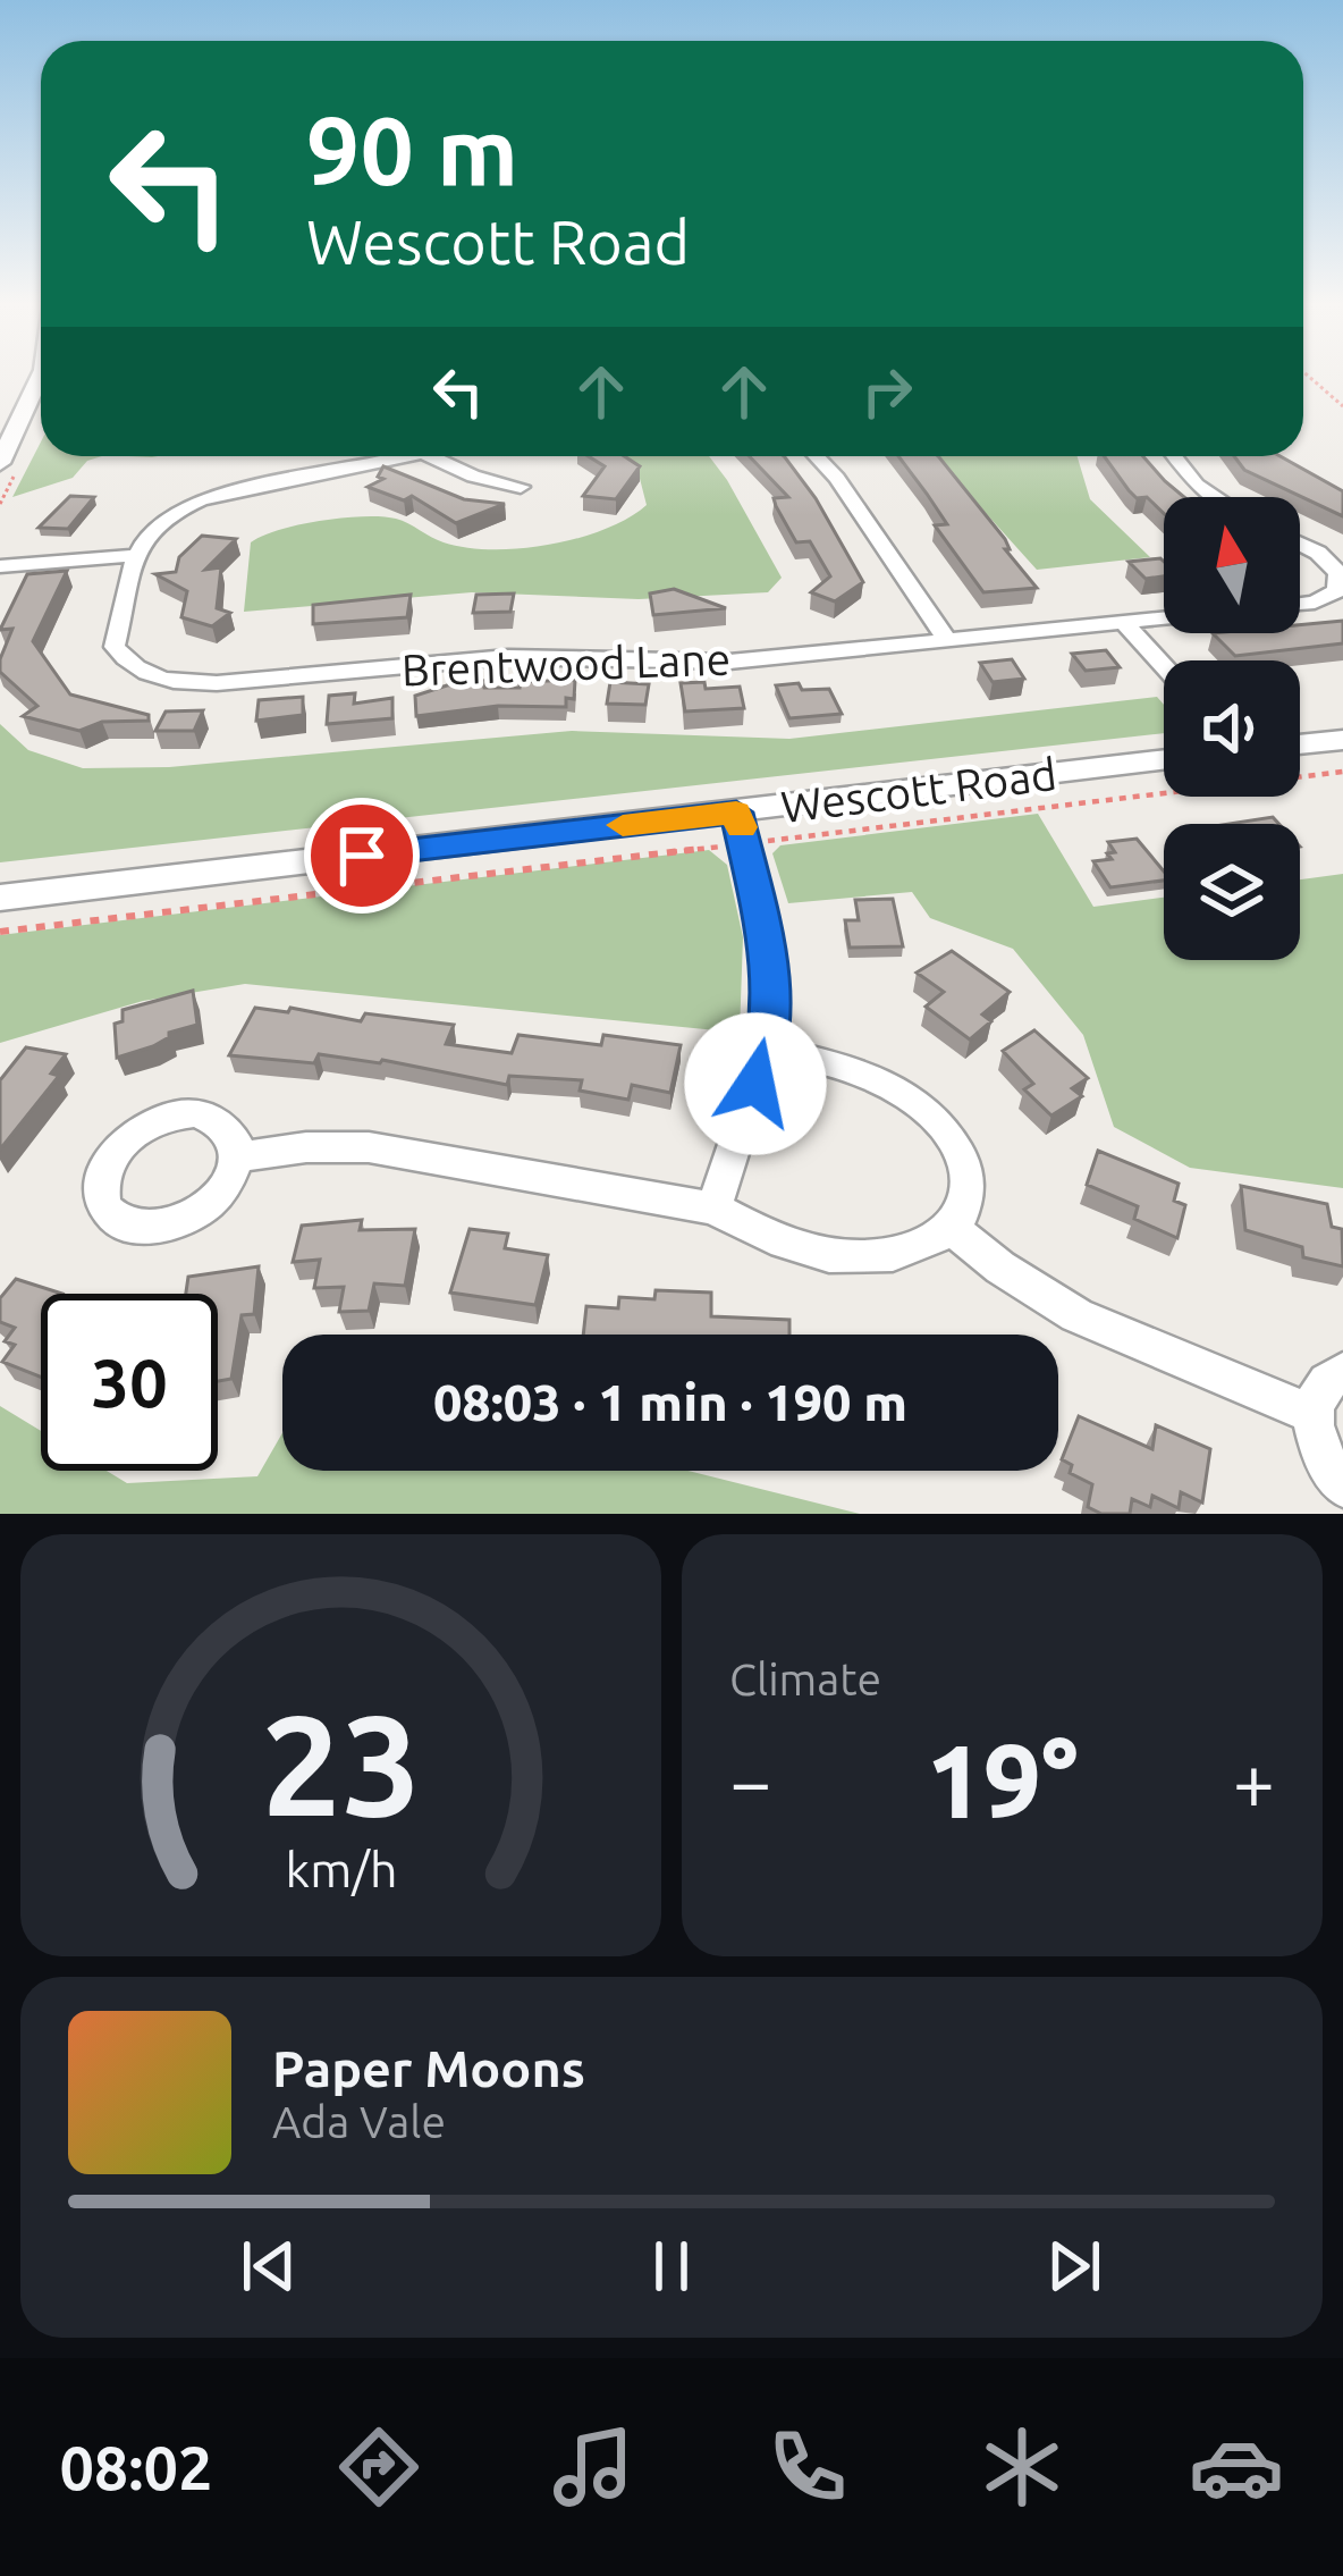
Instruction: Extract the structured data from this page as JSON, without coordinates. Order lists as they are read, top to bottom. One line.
{"streets":{"street":["Brentwood Lane","Wescott Road"]},"north":"top","page":{"turn":["90 m","Wescott Road"],"limit":"30","trip":"08:03 · 1 min · 190 m","tile":"Climate","heat":["−","19°","+"],"song":["Paper Moons","Ada Vale"],"tabs":"08:02","gauge":["23","km/h"]}}
